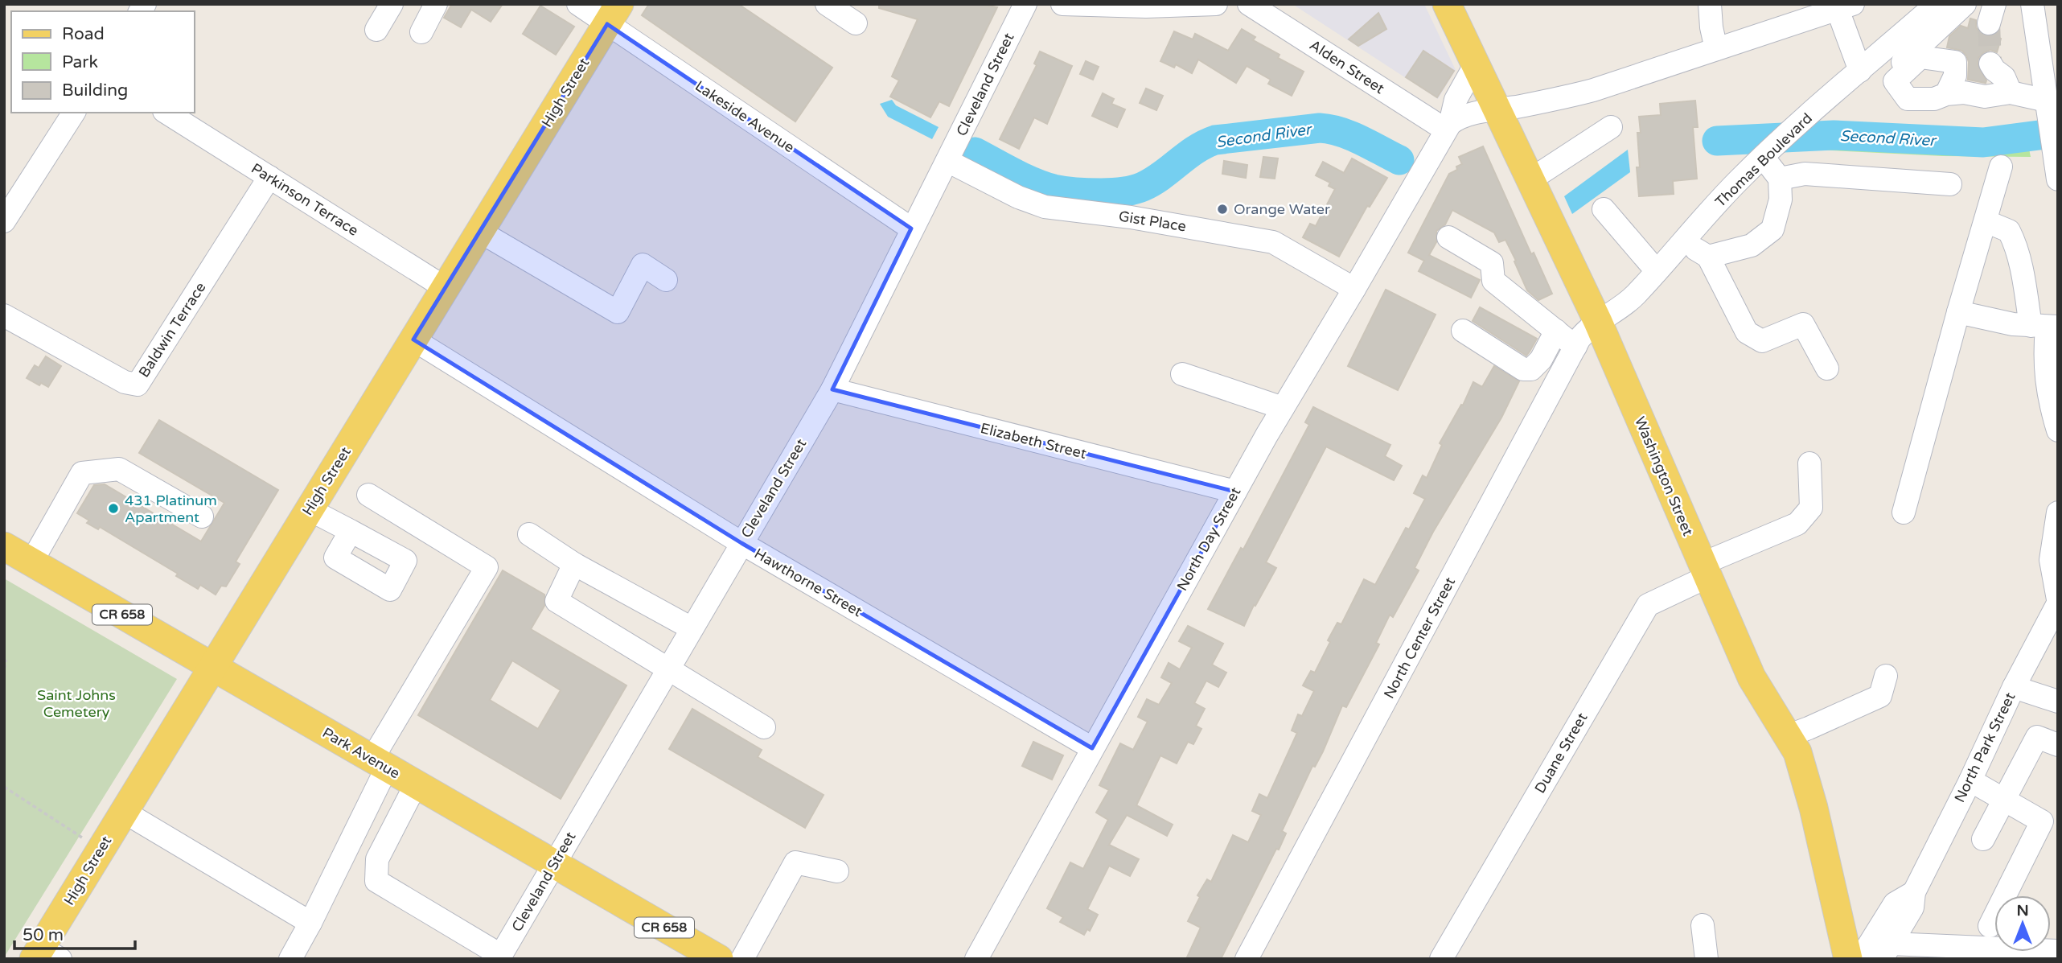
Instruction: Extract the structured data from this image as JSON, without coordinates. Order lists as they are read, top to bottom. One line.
{"streets":{"main road":["High Street","Washington Street","CR 658","Park Avenue"],"street":["Alden Street","Cleveland Street","Lakeside Avenue","Thomas Boulevard","Parkinson Terrace","Gist Place","Baldwin Terrace","Elizabeth Street","North Day Street","Hawthorne Street","North Center Street","North Park Street","Duane Street"]},"crossings":[["Alden Street","North Day Street"],["Cleveland Street","Lakeside Avenue"],["Cleveland Street","Gist Place"],["Cleveland Street","Elizabeth Street"],["Cleveland Street","Hawthorne Street"],["Cleveland Street","Park Avenue"],["High Street","Lakeside Avenue"],["High Street","Parkinson Terrace"],["High Street","Hawthorne Street"],["High Street","Park Avenue"],["Thomas Boulevard","Washington Street"],["Thomas Boulevard","North Center Street"],["Parkinson Terrace","Baldwin Terrace"],["Gist Place","North Day Street"],["Elizabeth Street","North Day Street"],["Washington Street","North Day Street"],["Washington Street","North Center Street"],["Washington Street","Duane Street"],["North Day Street","Hawthorne Street"]],"water":["Second River"],"parks":["Saint Johns Cemetery"],"places":["Orange Water","431 Platinum Apartment"],"legend":["Road","Park","Building"],"scale_bar":"50 m","north":"top"}
